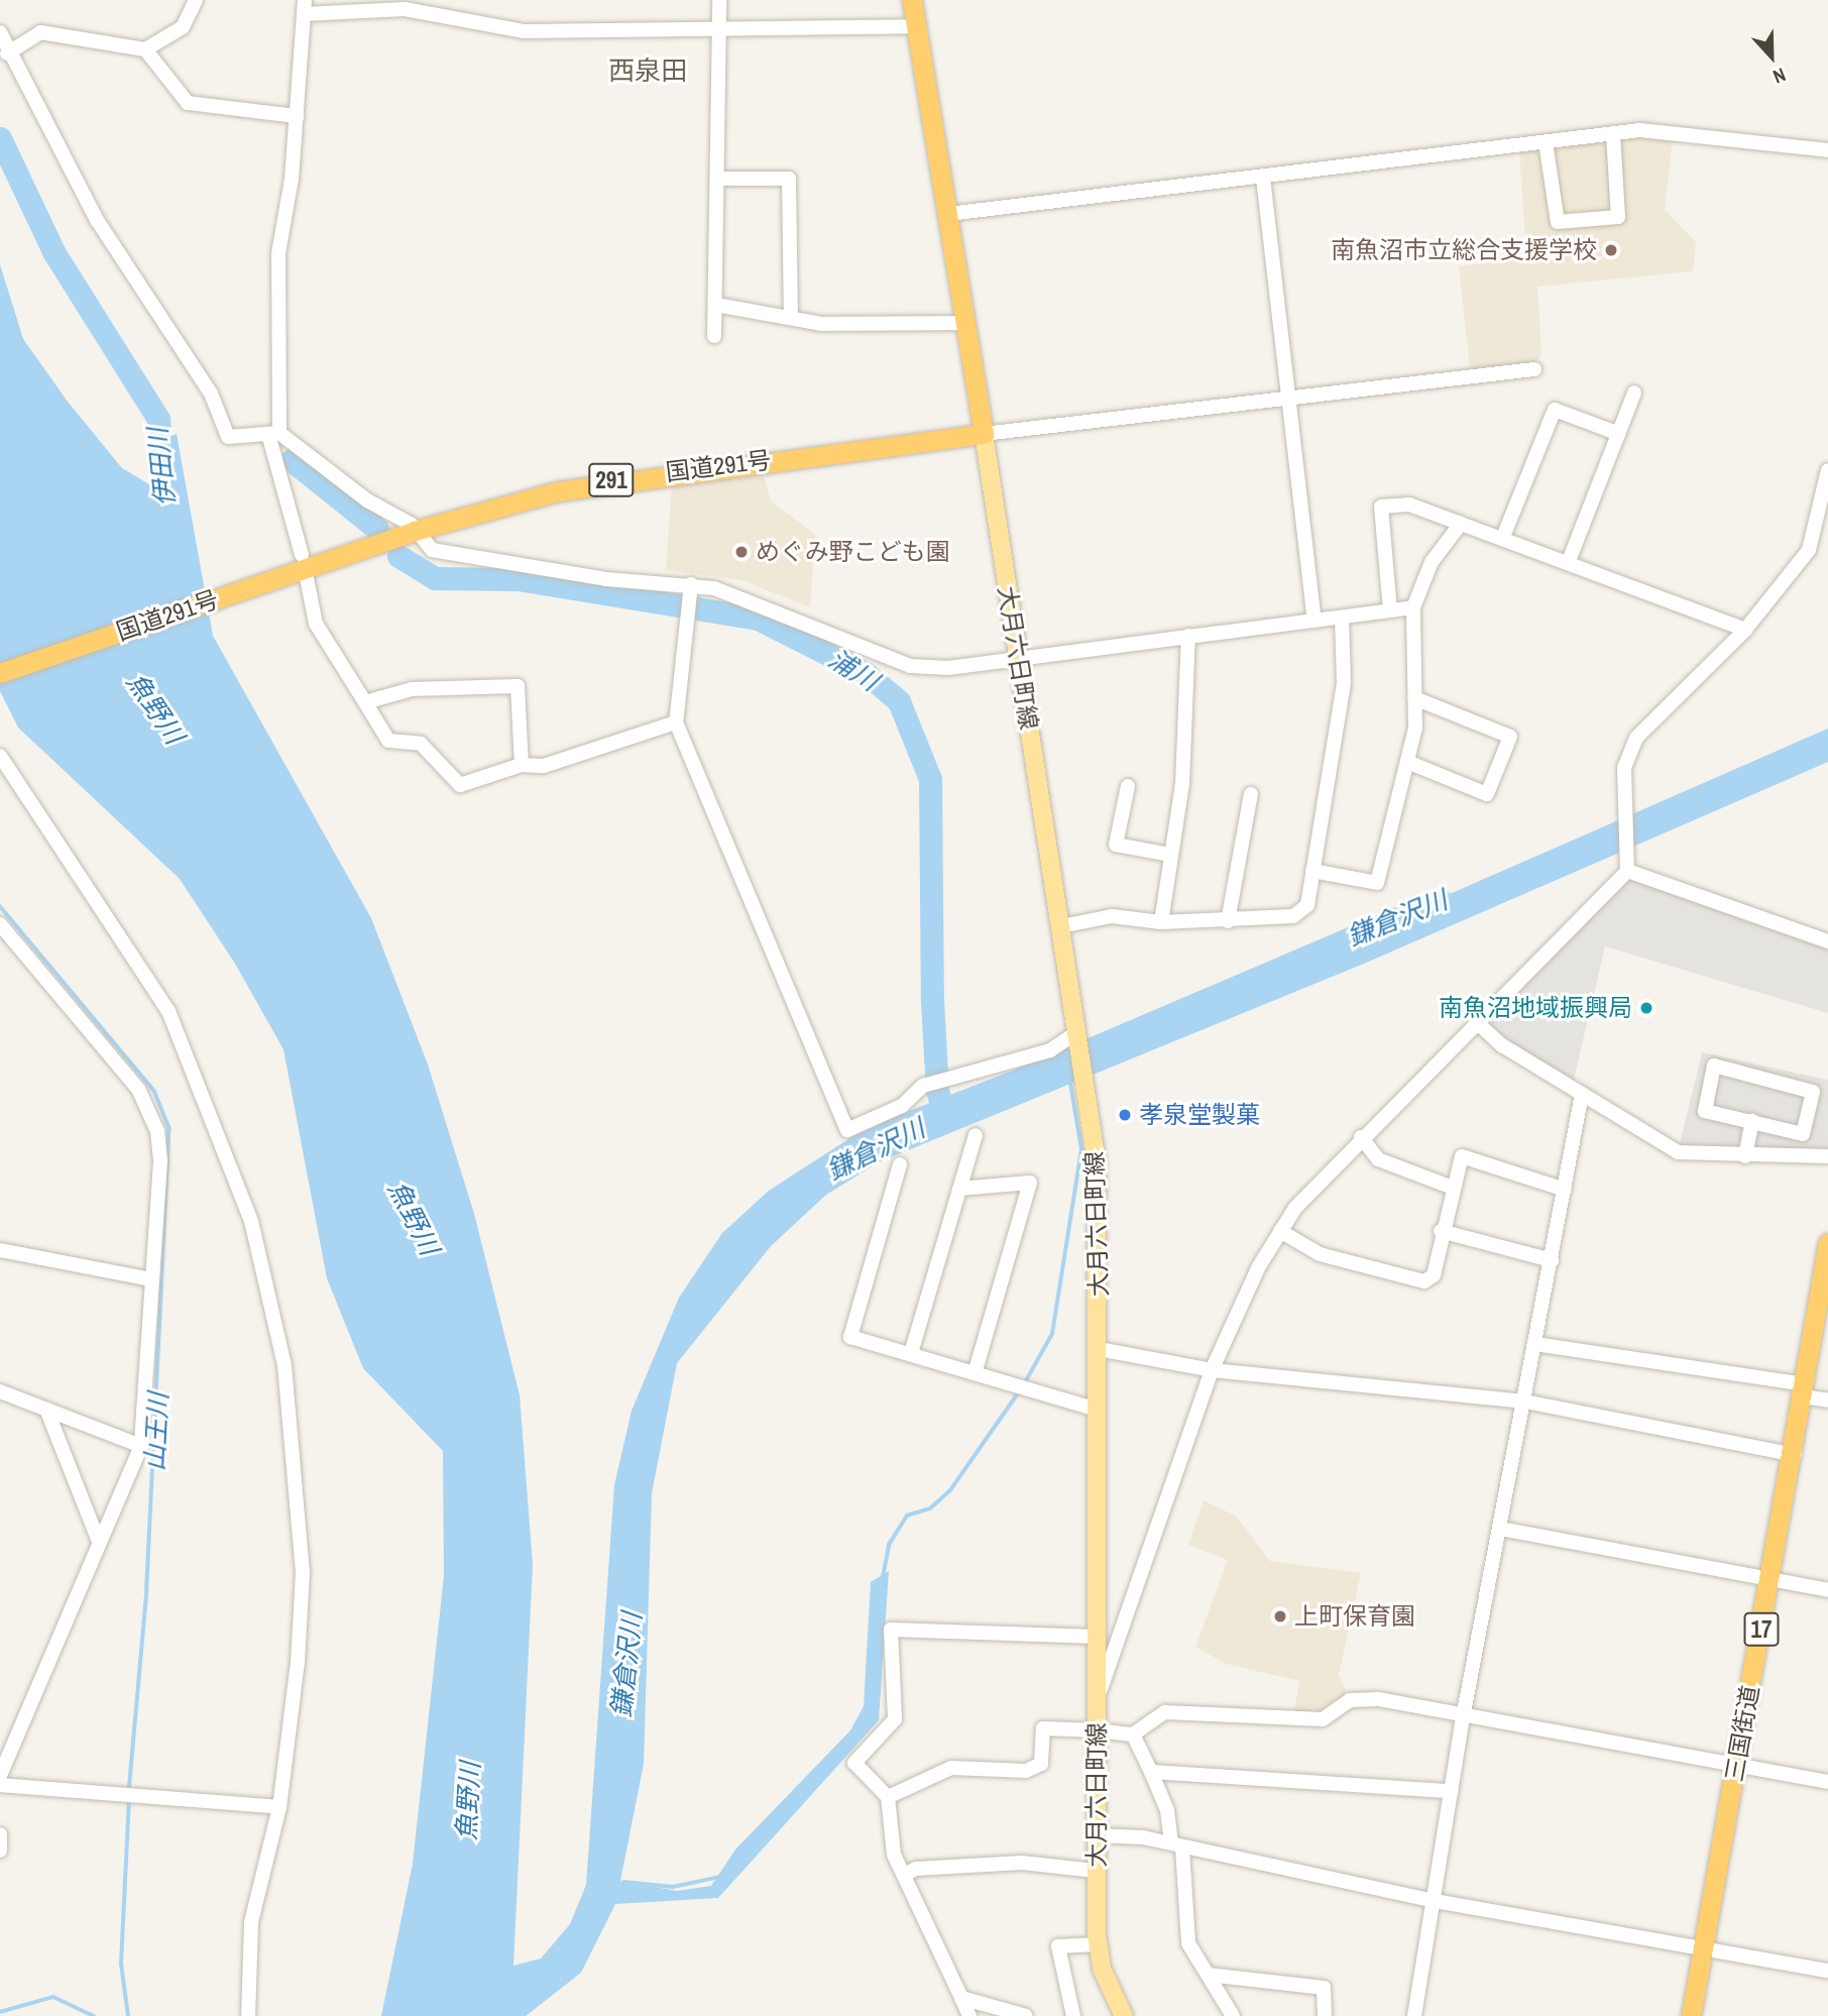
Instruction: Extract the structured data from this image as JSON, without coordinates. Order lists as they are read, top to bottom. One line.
{"streets":{"highway":["国道291号","291","17","三国街道"],"main road":["大月六日町線"]},"crossings":[["国道291号","大月六日町線"]],"districts":["西泉田"],"water":["伊田川","浦川","魚野川","鎌倉沢川","山王川"],"places":["南魚沼市立総合支援学校","めぐみ野こども園","南魚沼地域振興局","孝泉堂製菓","上町保育園"],"north":"bottom"}
